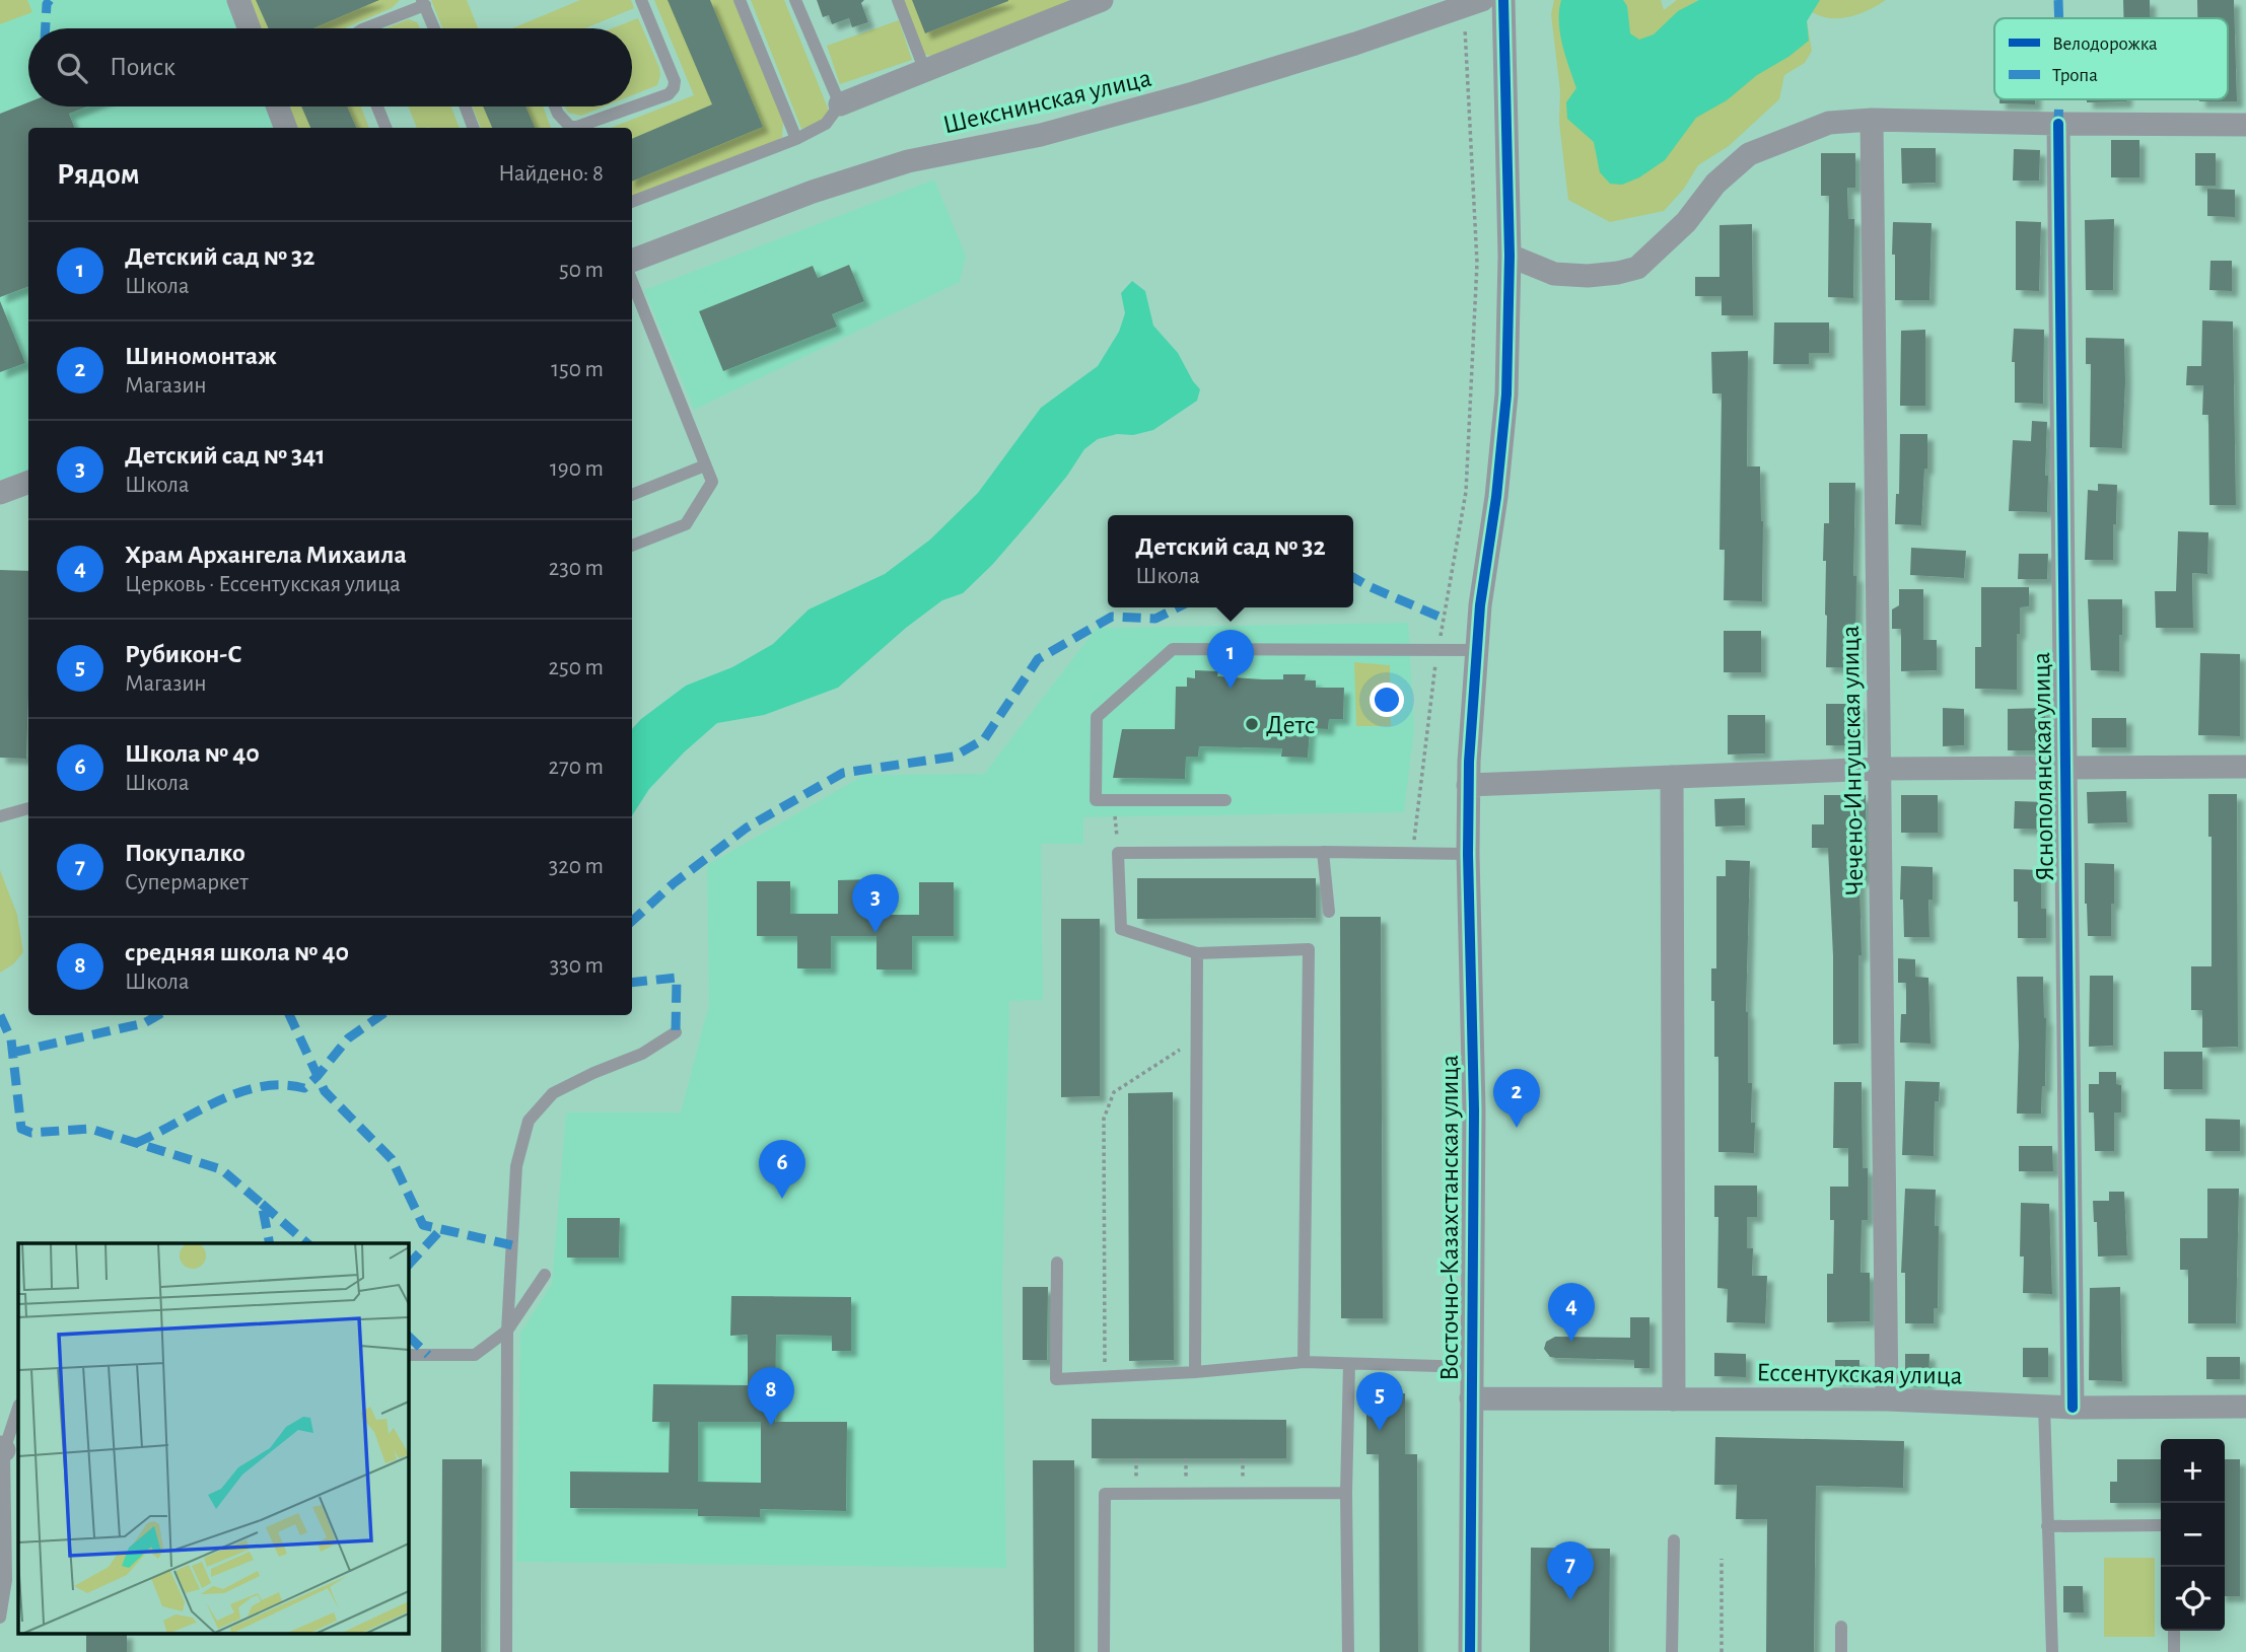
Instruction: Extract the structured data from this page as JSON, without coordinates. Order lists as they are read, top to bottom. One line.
{"streets":{"street":["Шекснинская улица","Чечено-Ингушская улица","Яснополянская улица","Восточно-Казахстанская улица","Ессентукская улица"]},"crossings":[["Чечено-Ингушская улица","Ессентукская улица"],["Яснополянская улица","Ессентукская улица"],["Восточно-Казахстанская улица","Ессентукская улица"]],"places":["Детс"],"legend":["Велодорожка","Тропа"],"page":{"search":"Поиск","heading":["Рядом","Найдено: 8"],"list":[{"mark":"1","name":"Детский сад № 32","note":"Школа","value":"50 m"},{"mark":"2","name":"Шиномонтаж","note":"Магазин","value":"150 m"},{"mark":"3","name":"Детский сад № 341","note":"Школа","value":"190 m"},{"mark":"4","name":"Храм Архангела Михаила","note":"Церковь · Ессентукская улица","value":"230 m"},{"mark":"5","name":"Рубикон-С","note":"Магазин","value":"250 m"},{"mark":"6","name":"Школа № 40","note":"Школа","value":"270 m"},{"mark":"7","name":"Покупалко","note":"Супермаркет","value":"320 m"},{"mark":"8","name":"средняя школа № 40","note":"Школа","value":"330 m"}],"popup":["Детский сад № 32","Школа"],"pins":["1","3","2","6","4","8","5","7"],"map_buttons":["+","−"]}}
